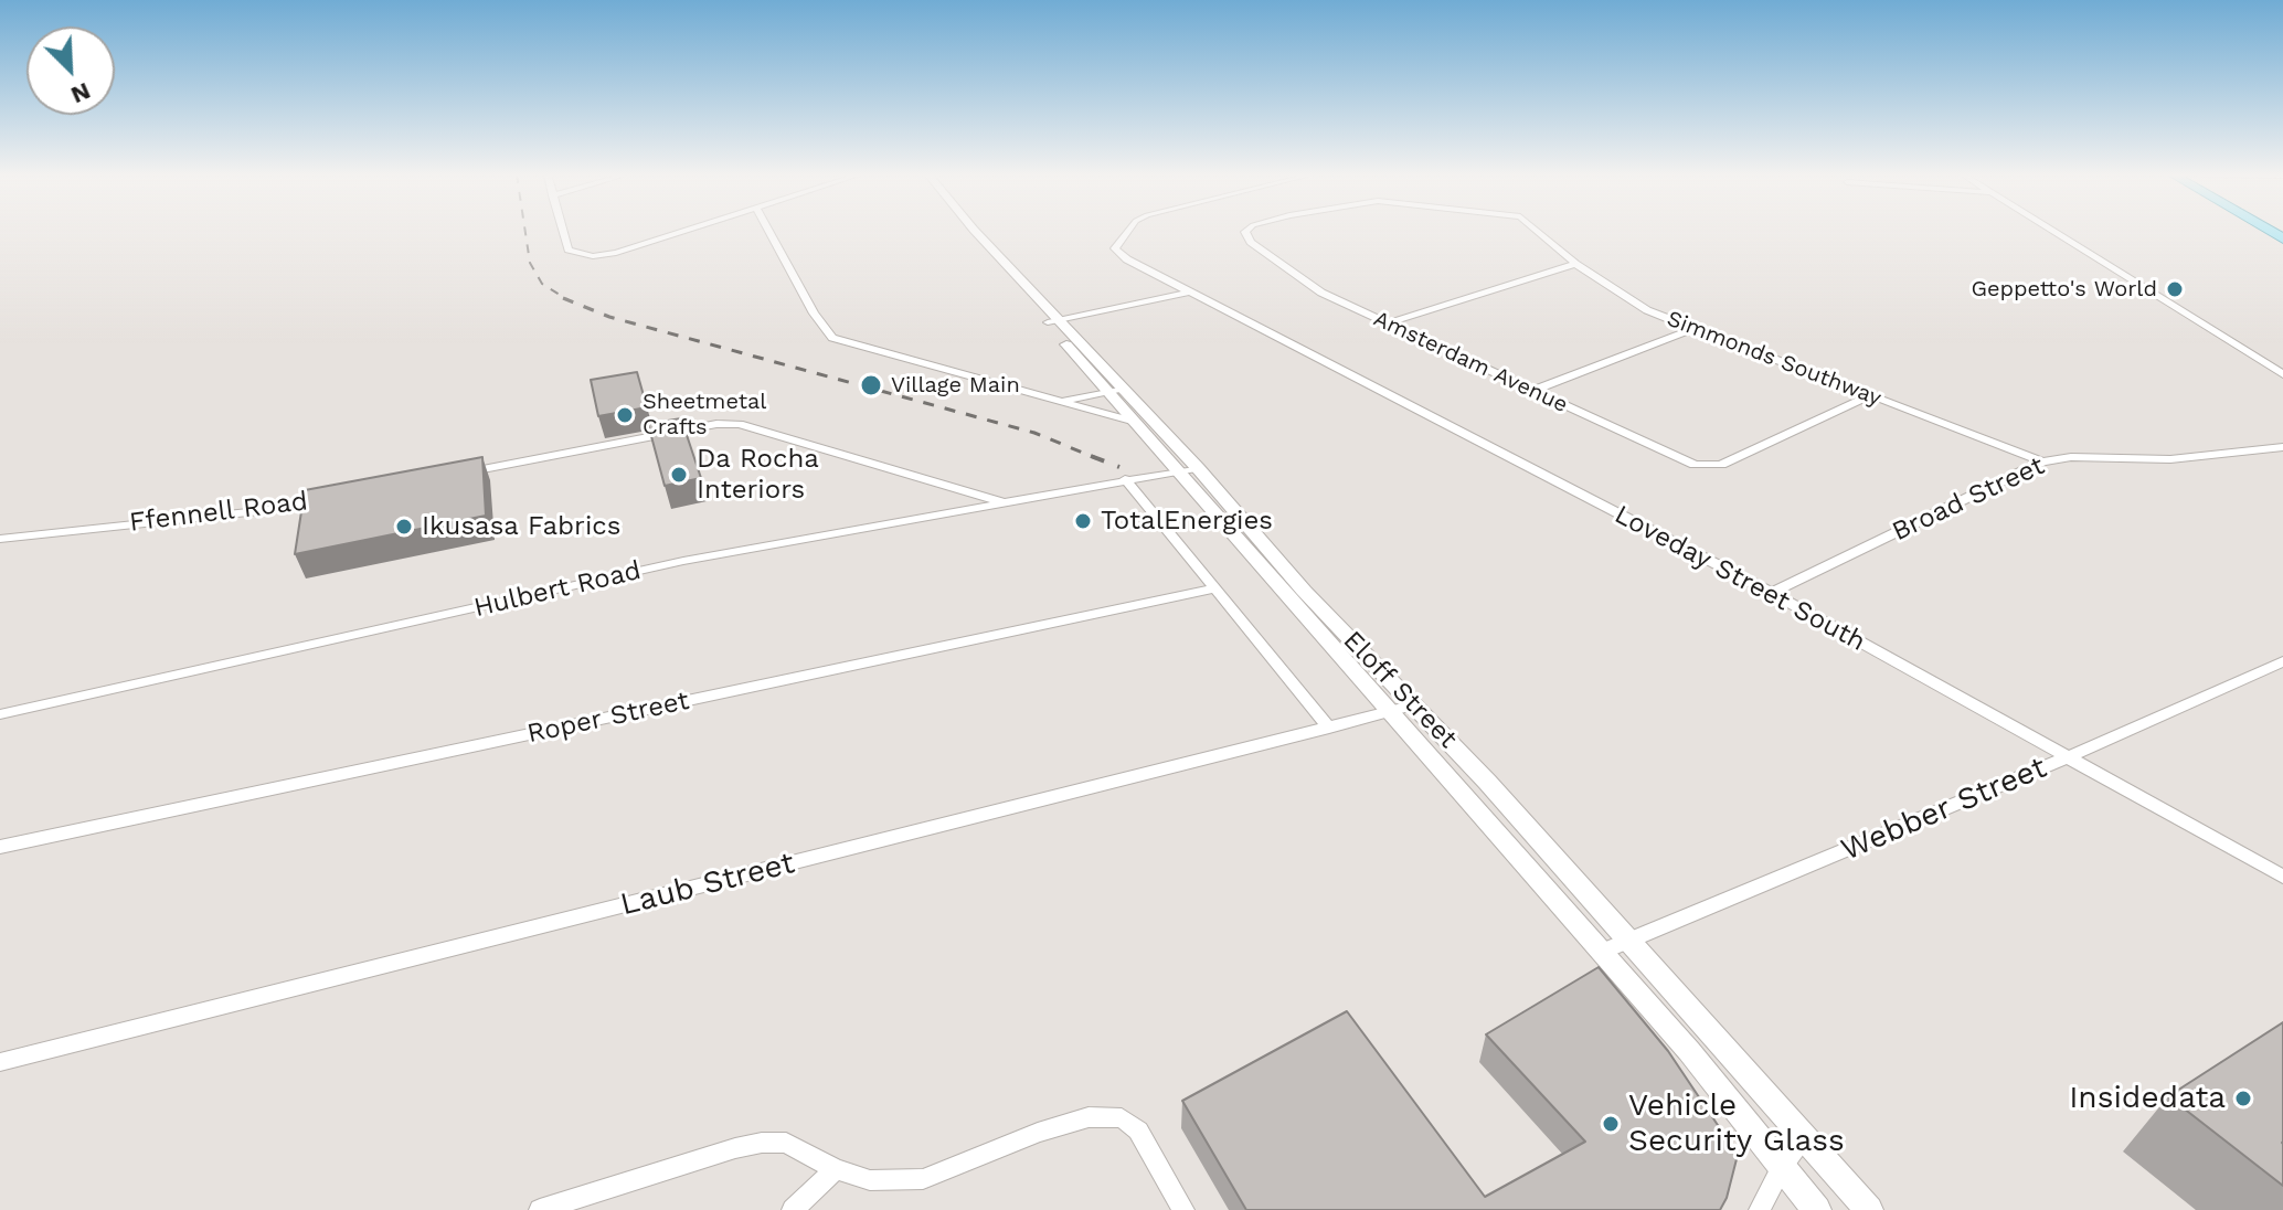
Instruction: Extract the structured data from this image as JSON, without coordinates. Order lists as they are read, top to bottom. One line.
{"streets":{"street":["Simmonds Southway","Amsterdam Avenue","Broad Street","Ffennell Road","Loveday Street South","Hulbert Road","Eloff Street","Roper Street","Webber Street","Laub Street"]},"crossings":[["Simmonds Southway","Amsterdam Avenue"],["Simmonds Southway","Broad Street"],["Broad Street","Loveday Street South"],["Loveday Street South","Webber Street"],["Hulbert Road","Eloff Street"],["Eloff Street","Webber Street"],["Eloff Street","Laub Street"]],"places":["Geppetto's World","Village Main","Sheetmetal Crafts","Da Rocha Interiors","TotalEnergies","Ikusasa Fabrics","Insidedata","Vehicle Security Glass"],"north":"bottom right"}
